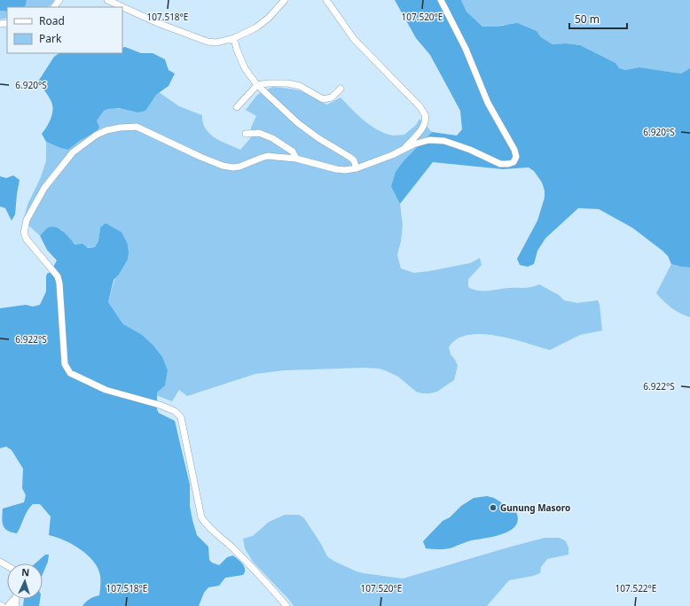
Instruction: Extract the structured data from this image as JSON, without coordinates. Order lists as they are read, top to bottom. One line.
{"places":["Gunung Masoro"],"legend":["Road","Park"],"scale_bar":"50 m","north":"top","coordinates":["107.518°E","107.520°E","6.920°S","6.922°S","107.522°E"]}
